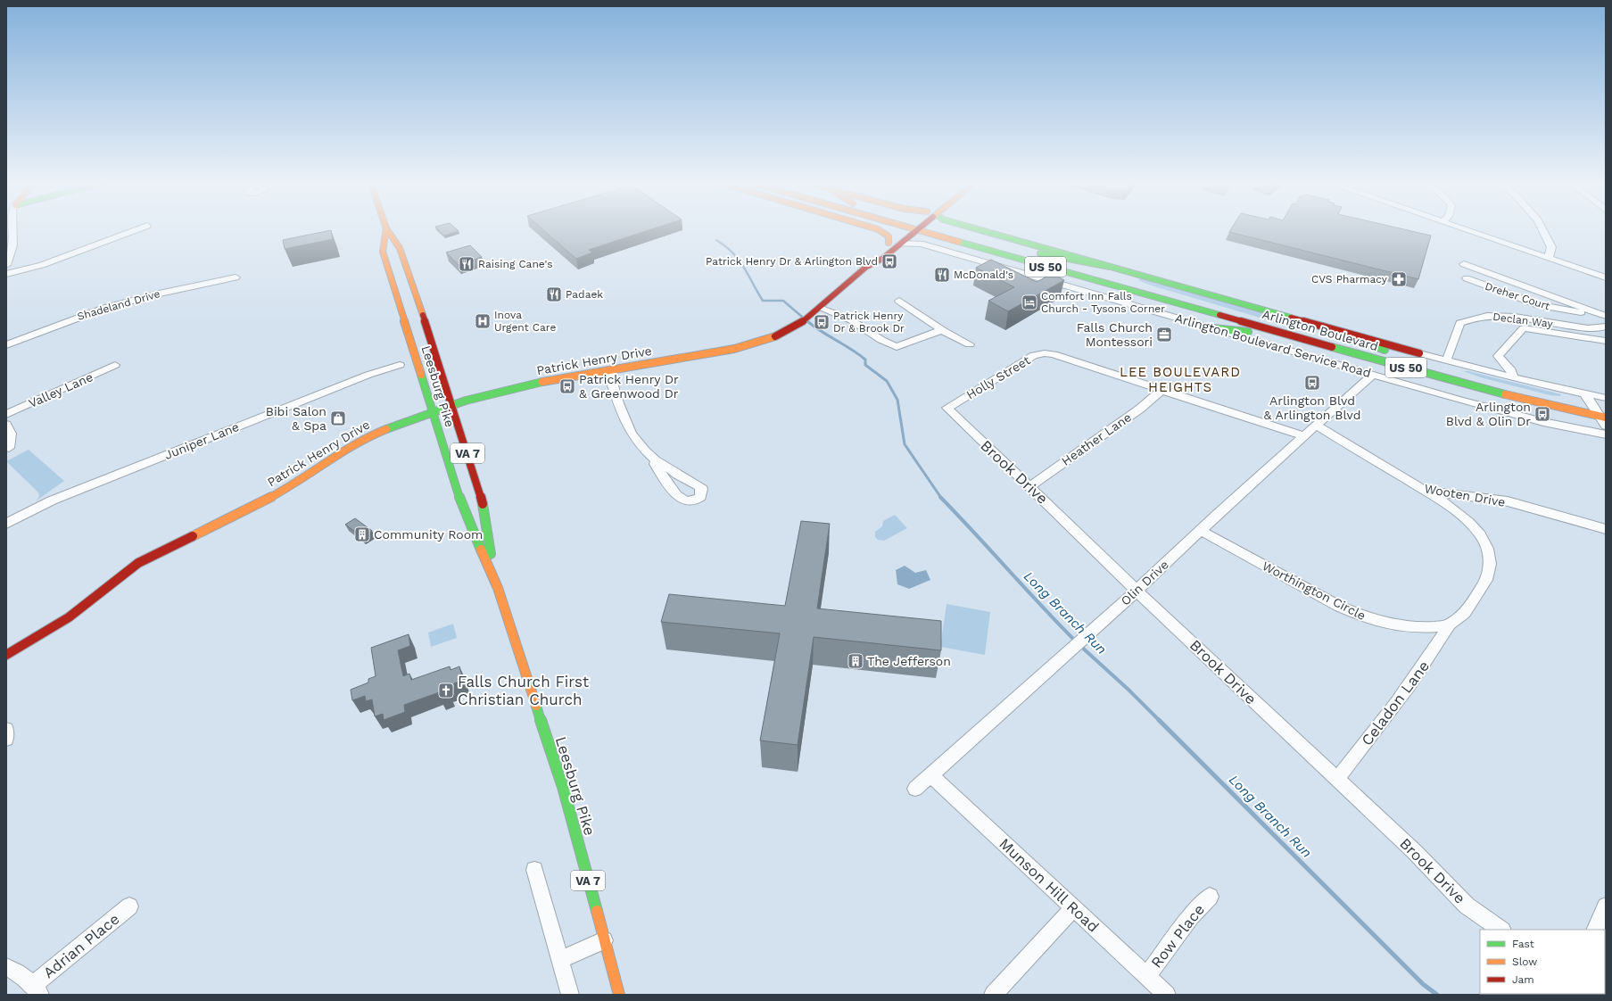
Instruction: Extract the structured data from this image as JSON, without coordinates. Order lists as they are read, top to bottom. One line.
{"streets":{"main road":["US 50","Arlington Boulevard","Patrick Henry Drive","Leesburg Pike","VA 7"],"street":["Dreher Court","Shadeland Drive","Declan Way","Arlington Boulevard Service Road","Holly Street","Valley Lane","Heather Lane","Juniper Lane","Brook Drive","Wooten Drive","Olin Drive","Worthington Circle","Celadon Lane","Munson Hill Road","Row Place","Adrian Place"]},"crossings":[["Arlington Boulevard","Patrick Henry Drive"],["Arlington Boulevard Service Road","Patrick Henry Drive"],["Arlington Boulevard Service Road","Olin Drive"],["Patrick Henry Drive","Leesburg Pike"],["Holly Street","Heather Lane"],["Holly Street","Brook Drive"],["Heather Lane","Brook Drive"],["Brook Drive","Olin Drive"],["Brook Drive","Celadon Lane"],["Wooten Drive","Olin Drive"],["Olin Drive","Worthington Circle"],["Olin Drive","Munson Hill Road"],["Worthington Circle","Celadon Lane"],["Munson Hill Road","Row Place"]],"districts":["LEE BOULEVARD HEIGHTS"],"water":["Long Branch Run"],"places":{"bus stop":["Patrick Henry Dr & Arlington Blvd","Patrick Henry Dr & Brook Dr","Arlington Blvd & Arlington Blvd","Patrick Henry Dr & Greenwood Dr","Arlington Blvd & Olin Dr"],"restaurant":["Raising Cane's","McDonald's","Padaek"],"pharmacy":["CVS Pharmacy"],"hotel":["Comfort Inn Falls Church - Tysons Corner"],"hospital":["Inova Urgent Care"],"office":["Falls Church Montessori"],"shop":["Bibi Salon & Spa"],"building":["Community Room","The Jefferson"],"church":["Falls Church First Christian Church"]},"legend":["Fast","Slow","Jam"]}
